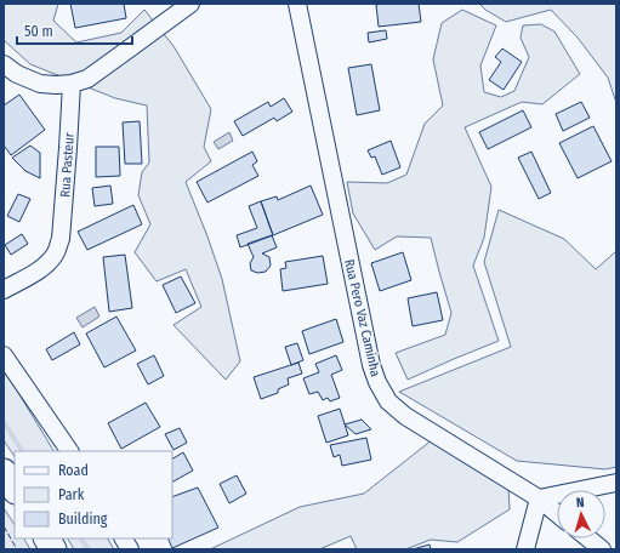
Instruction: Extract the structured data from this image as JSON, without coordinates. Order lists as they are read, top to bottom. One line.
{"streets":{"street":["Rua Pasteur","Rua Pero Vaz Caminha"]},"legend":["Road","Park","Building"],"scale_bar":"50 m","north":"top"}
